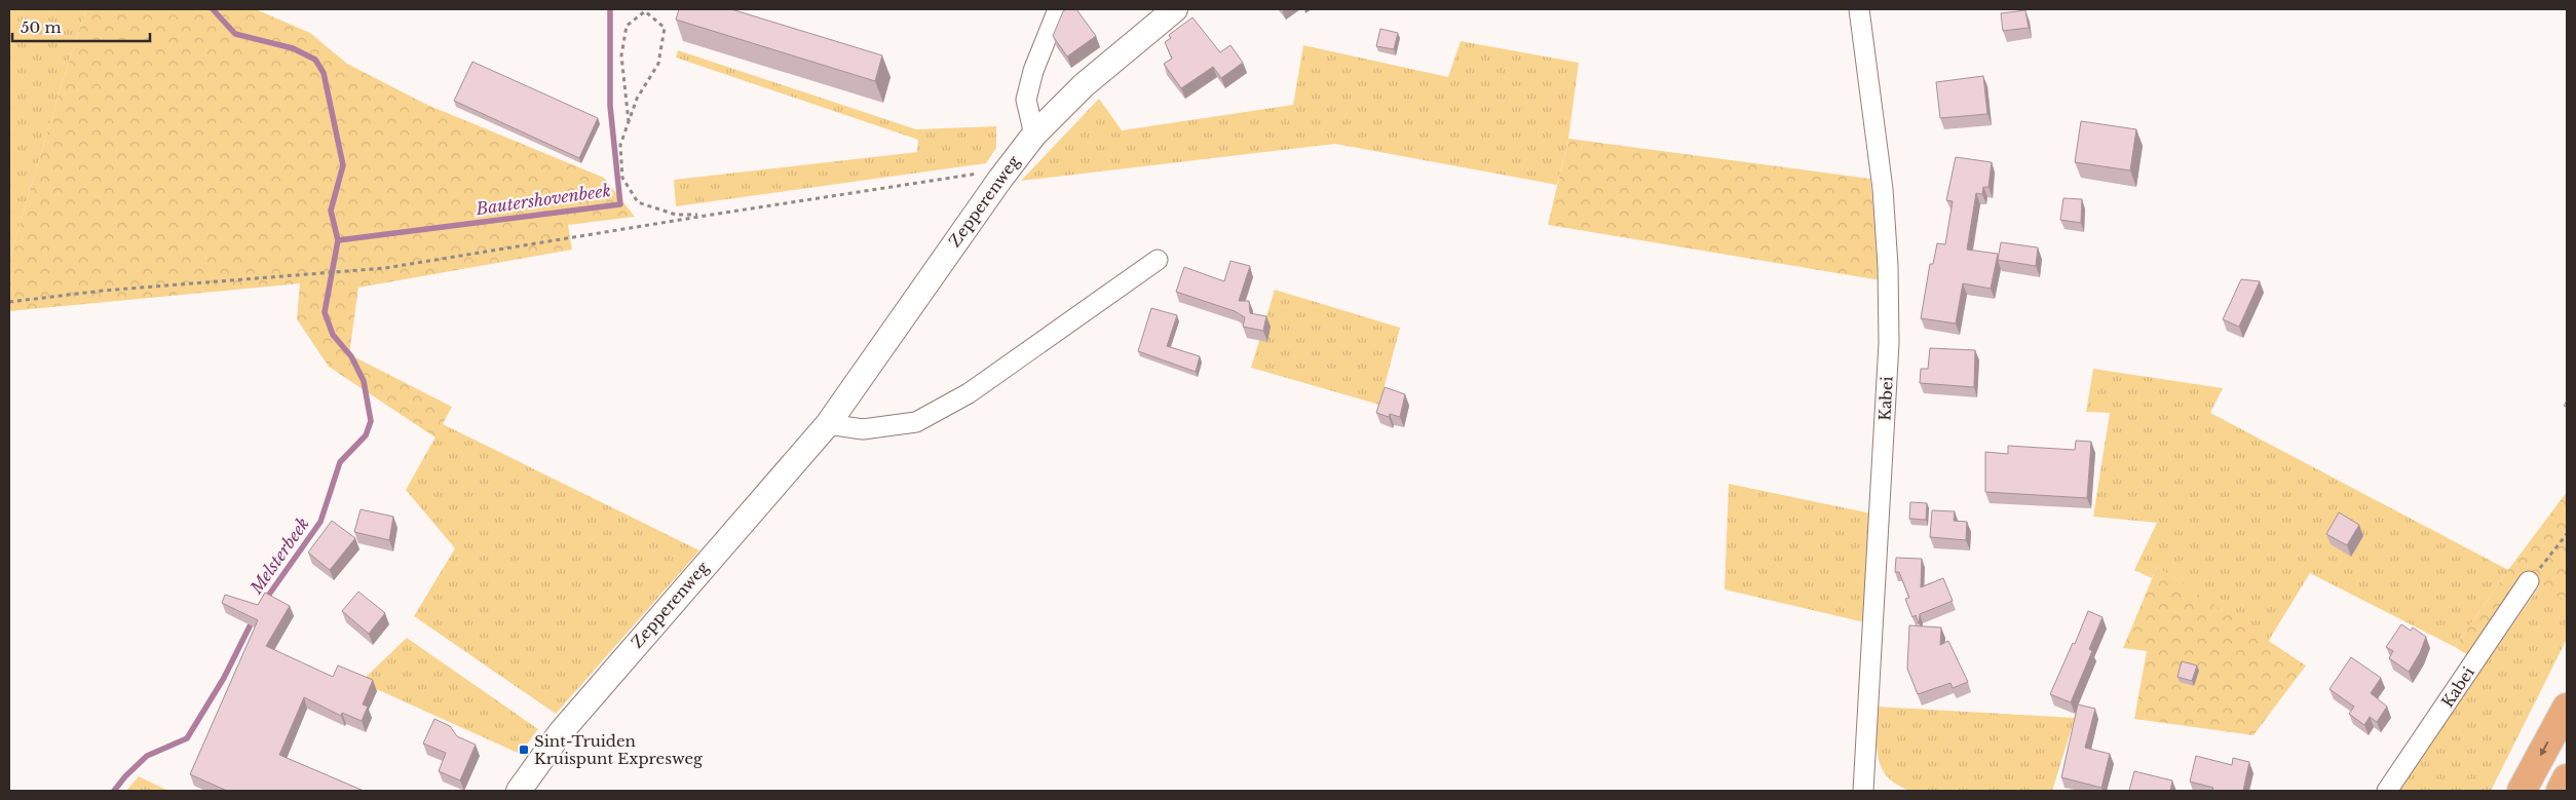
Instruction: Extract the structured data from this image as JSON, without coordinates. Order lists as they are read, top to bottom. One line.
{"streets":{"street":["Zepperenweg","Kabei"]},"water":["Bautershovenbeek","Melsterbeek"],"places":{"transit":["Sint-Truiden Kruispunt Expresweg"]},"scale_bar":"50 m"}
